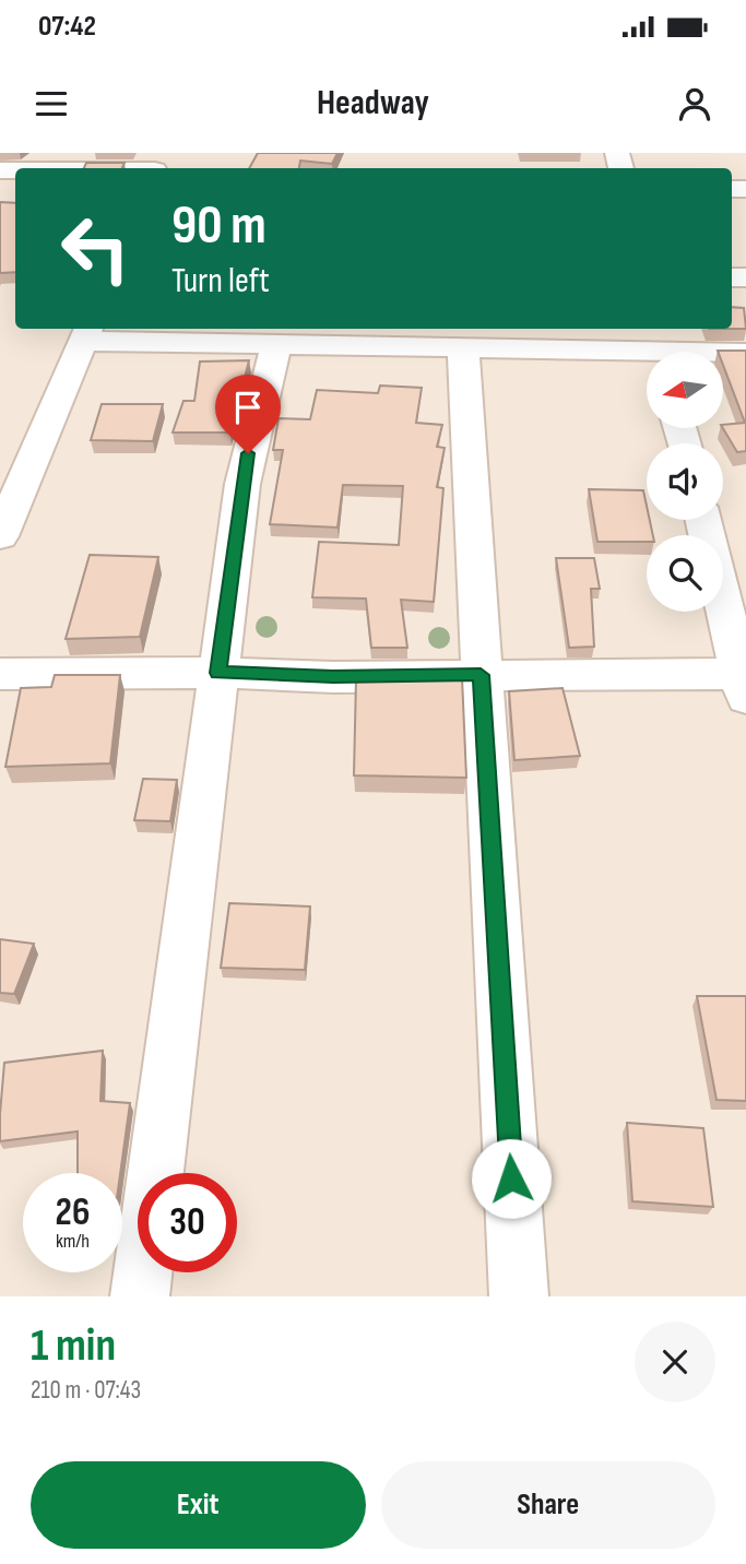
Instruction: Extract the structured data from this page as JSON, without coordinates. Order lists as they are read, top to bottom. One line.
{"north":"left","page":{"status":"07:42","header":"Headway","turn":["90 m","Turn left"],"speed":"26 km/h","limit":"30","heading":["1 min","210 m · 07:43"],"buttons":["Exit","Share"]}}
